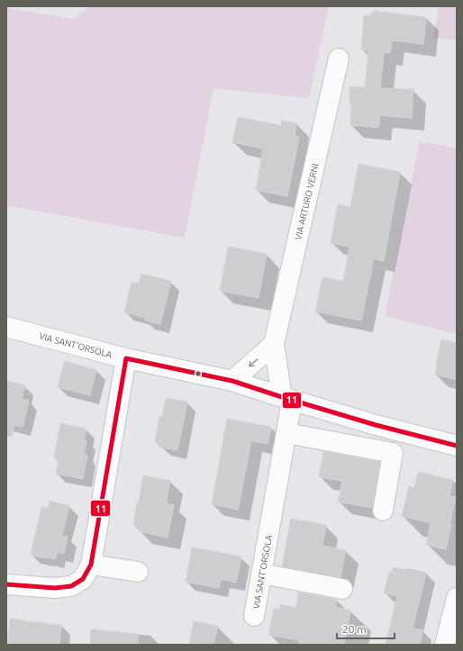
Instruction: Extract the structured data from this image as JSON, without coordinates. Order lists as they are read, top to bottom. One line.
{"streets":{"street":["VIA ARTURO VERNI","VIA SANT'ORSOLA"]},"crossings":[["VIA ARTURO VERNI","VIA SANT'ORSOLA"]],"lines":["transit line 11"],"scale_bar":"20 m"}
